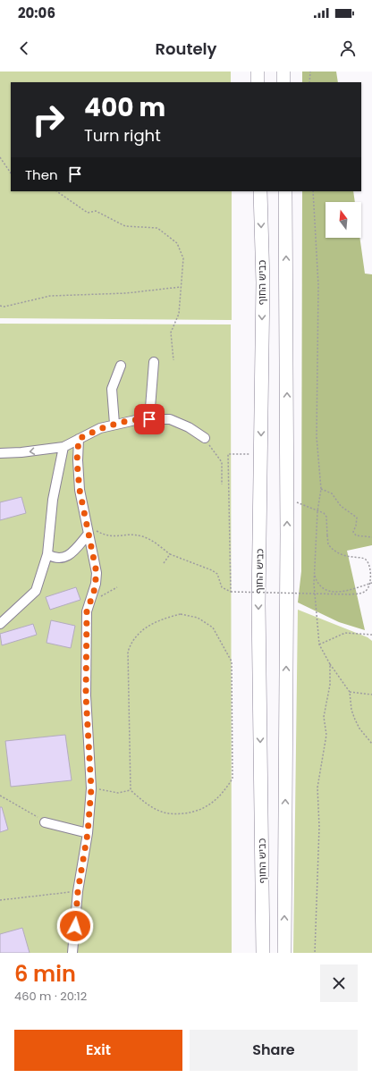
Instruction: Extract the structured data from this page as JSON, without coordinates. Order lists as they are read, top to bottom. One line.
{"streets":{"highway":["כביש החוף"]},"north":"top","page":{"status":"20:06","header":"Routely","turn":["400 m","Turn right"],"then":"Then","heading":["6 min","460 m · 20:12"],"buttons":["Exit","Share"]}}
